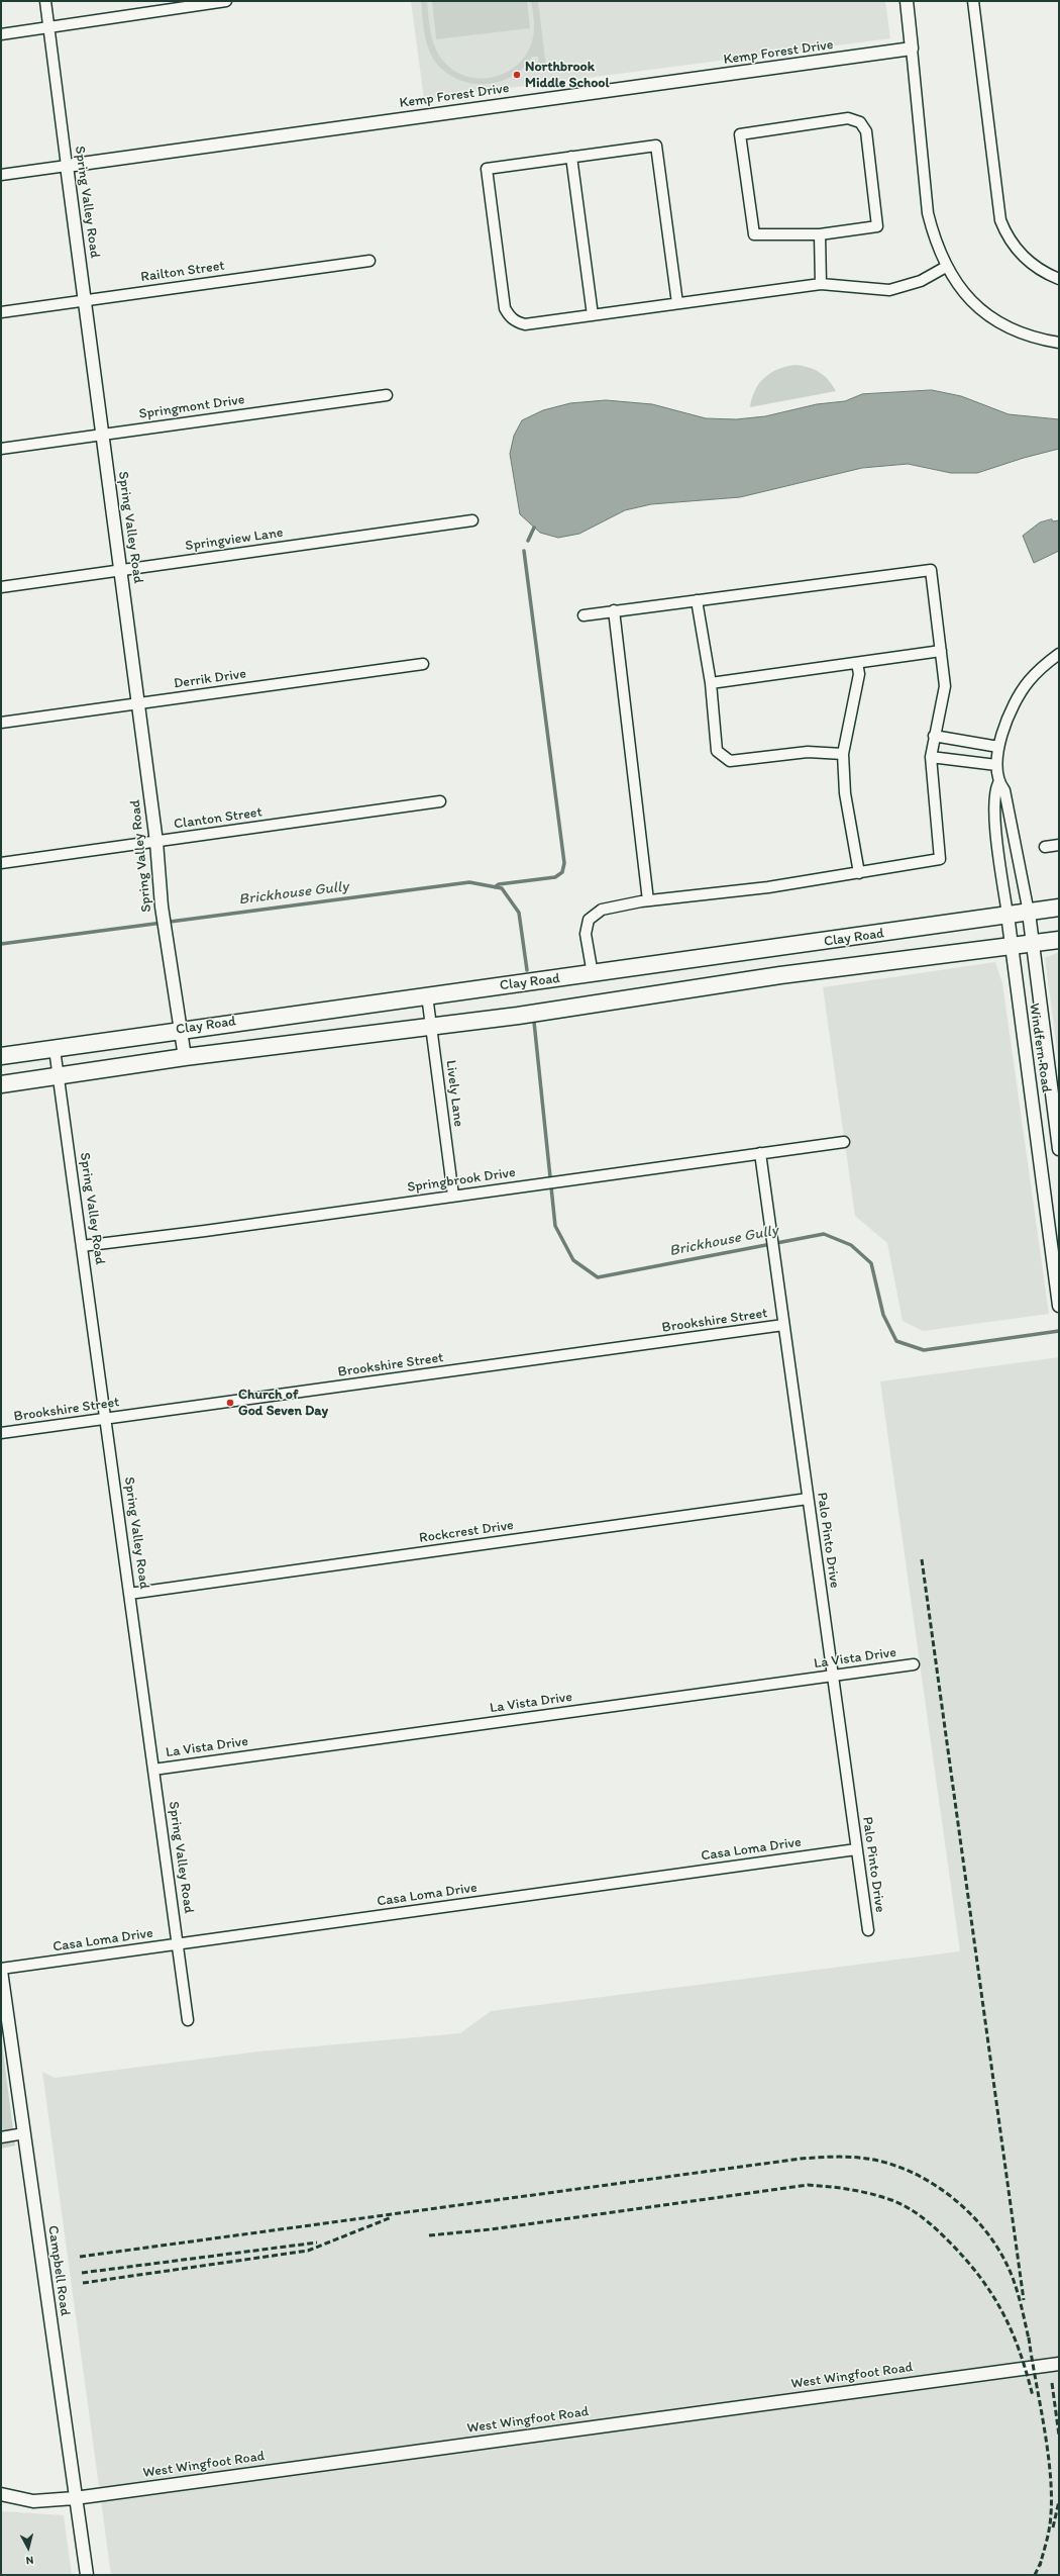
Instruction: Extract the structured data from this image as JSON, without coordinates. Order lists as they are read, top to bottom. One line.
{"streets":{"main road":["Clay Road"],"street":["Kemp Forest Drive","Spring Valley Road","Railton Street","Springmont Drive","Springview Lane","Derrik Drive","Clanton Street","Windfern Road","Lively Lane","Springbrook Drive","Brookshire Street","Rockcrest Drive","Palo Pinto Drive","La Vista Drive","Casa Loma Drive","Campbell Road","West Wingfoot Road"]},"crossings":[["Kemp Forest Drive","Spring Valley Road"],["Spring Valley Road","Railton Street"],["Spring Valley Road","Springmont Drive"],["Spring Valley Road","Springview Lane"],["Spring Valley Road","Derrik Drive"],["Spring Valley Road","Clanton Street"],["Spring Valley Road","Clay Road"],["Spring Valley Road","Springbrook Drive"],["Spring Valley Road","Brookshire Street"],["Spring Valley Road","Rockcrest Drive"],["Spring Valley Road","La Vista Drive"],["Spring Valley Road","Casa Loma Drive"],["Clay Road","Windfern Road"],["Clay Road","Lively Lane"],["Lively Lane","Springbrook Drive"],["Springbrook Drive","Palo Pinto Drive"],["Brookshire Street","Palo Pinto Drive"],["Rockcrest Drive","Palo Pinto Drive"],["Palo Pinto Drive","La Vista Drive"],["Palo Pinto Drive","Casa Loma Drive"],["Casa Loma Drive","Campbell Road"],["Campbell Road","West Wingfoot Road"]],"water":["Brickhouse Gully"],"places":["Northbrook Middle School","Church of God Seven Day"],"north":"bottom"}
